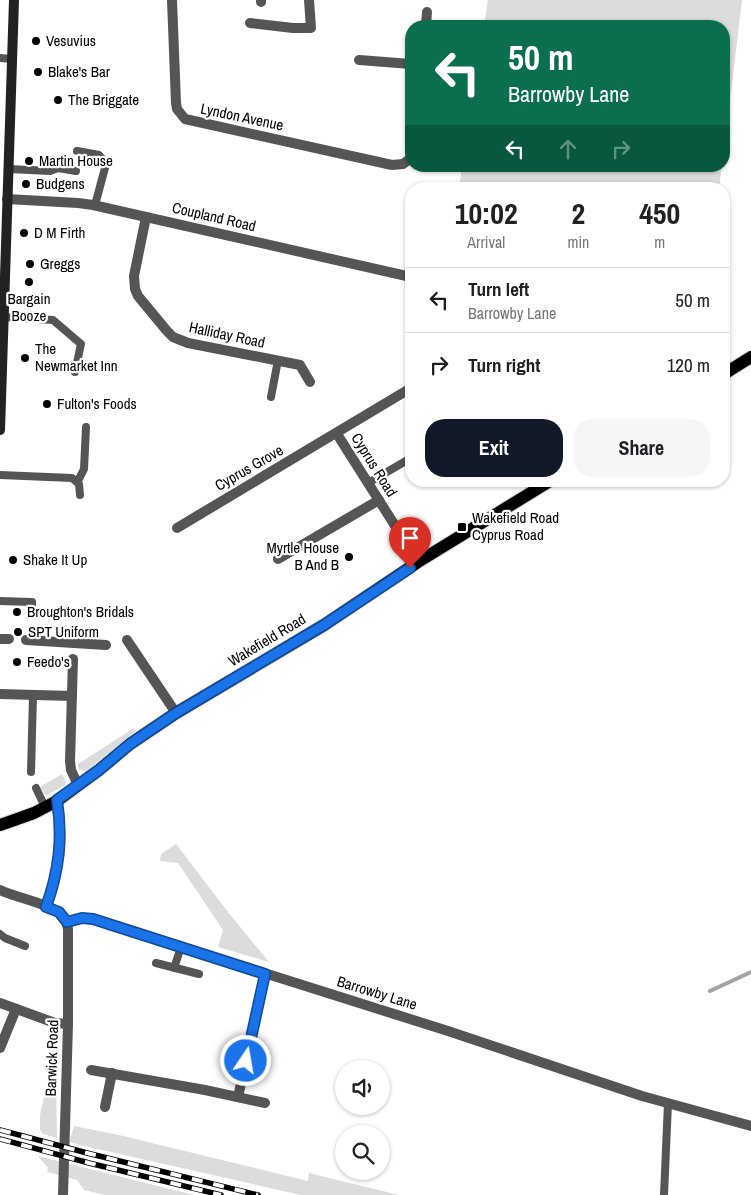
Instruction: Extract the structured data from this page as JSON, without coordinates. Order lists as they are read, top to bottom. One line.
{"streets":{"main road":["Wakefield Road"],"street":["Lyndon Avenue","Coupland Road","Halliday Road","Cyprus Road","Cyprus Grove","Barrowby Lane","Barwick Road"]},"crossings":[["Coupland Road","Halliday Road"],["Cyprus Road","Cyprus Grove"],["Cyprus Road","Wakefield Road"],["Barrowby Lane","Barwick Road"]],"places":{"other":["Vesuvius","Blake's Bar","The Briggate","Martin House","Budgens","D M Firth","Greggs","Bargain Booze","The Newmarket Inn","Fulton's Foods","Myrtle House B And B","Shake It Up","Broughton's Bridals","SPT Uniform","Feedo's"],"transit":["Wakefield Road Cyprus Road"]},"page":{"turn":["50 m","Barrowby Lane"],"eta":["10:02","Arrival","2","min","450","m"],"list":[{"name":"Turn left","note":"Barrowby Lane","value":"50 m"},{"name":"Turn right","value":"120 m"}],"buttons":["Exit","Share"]}}
